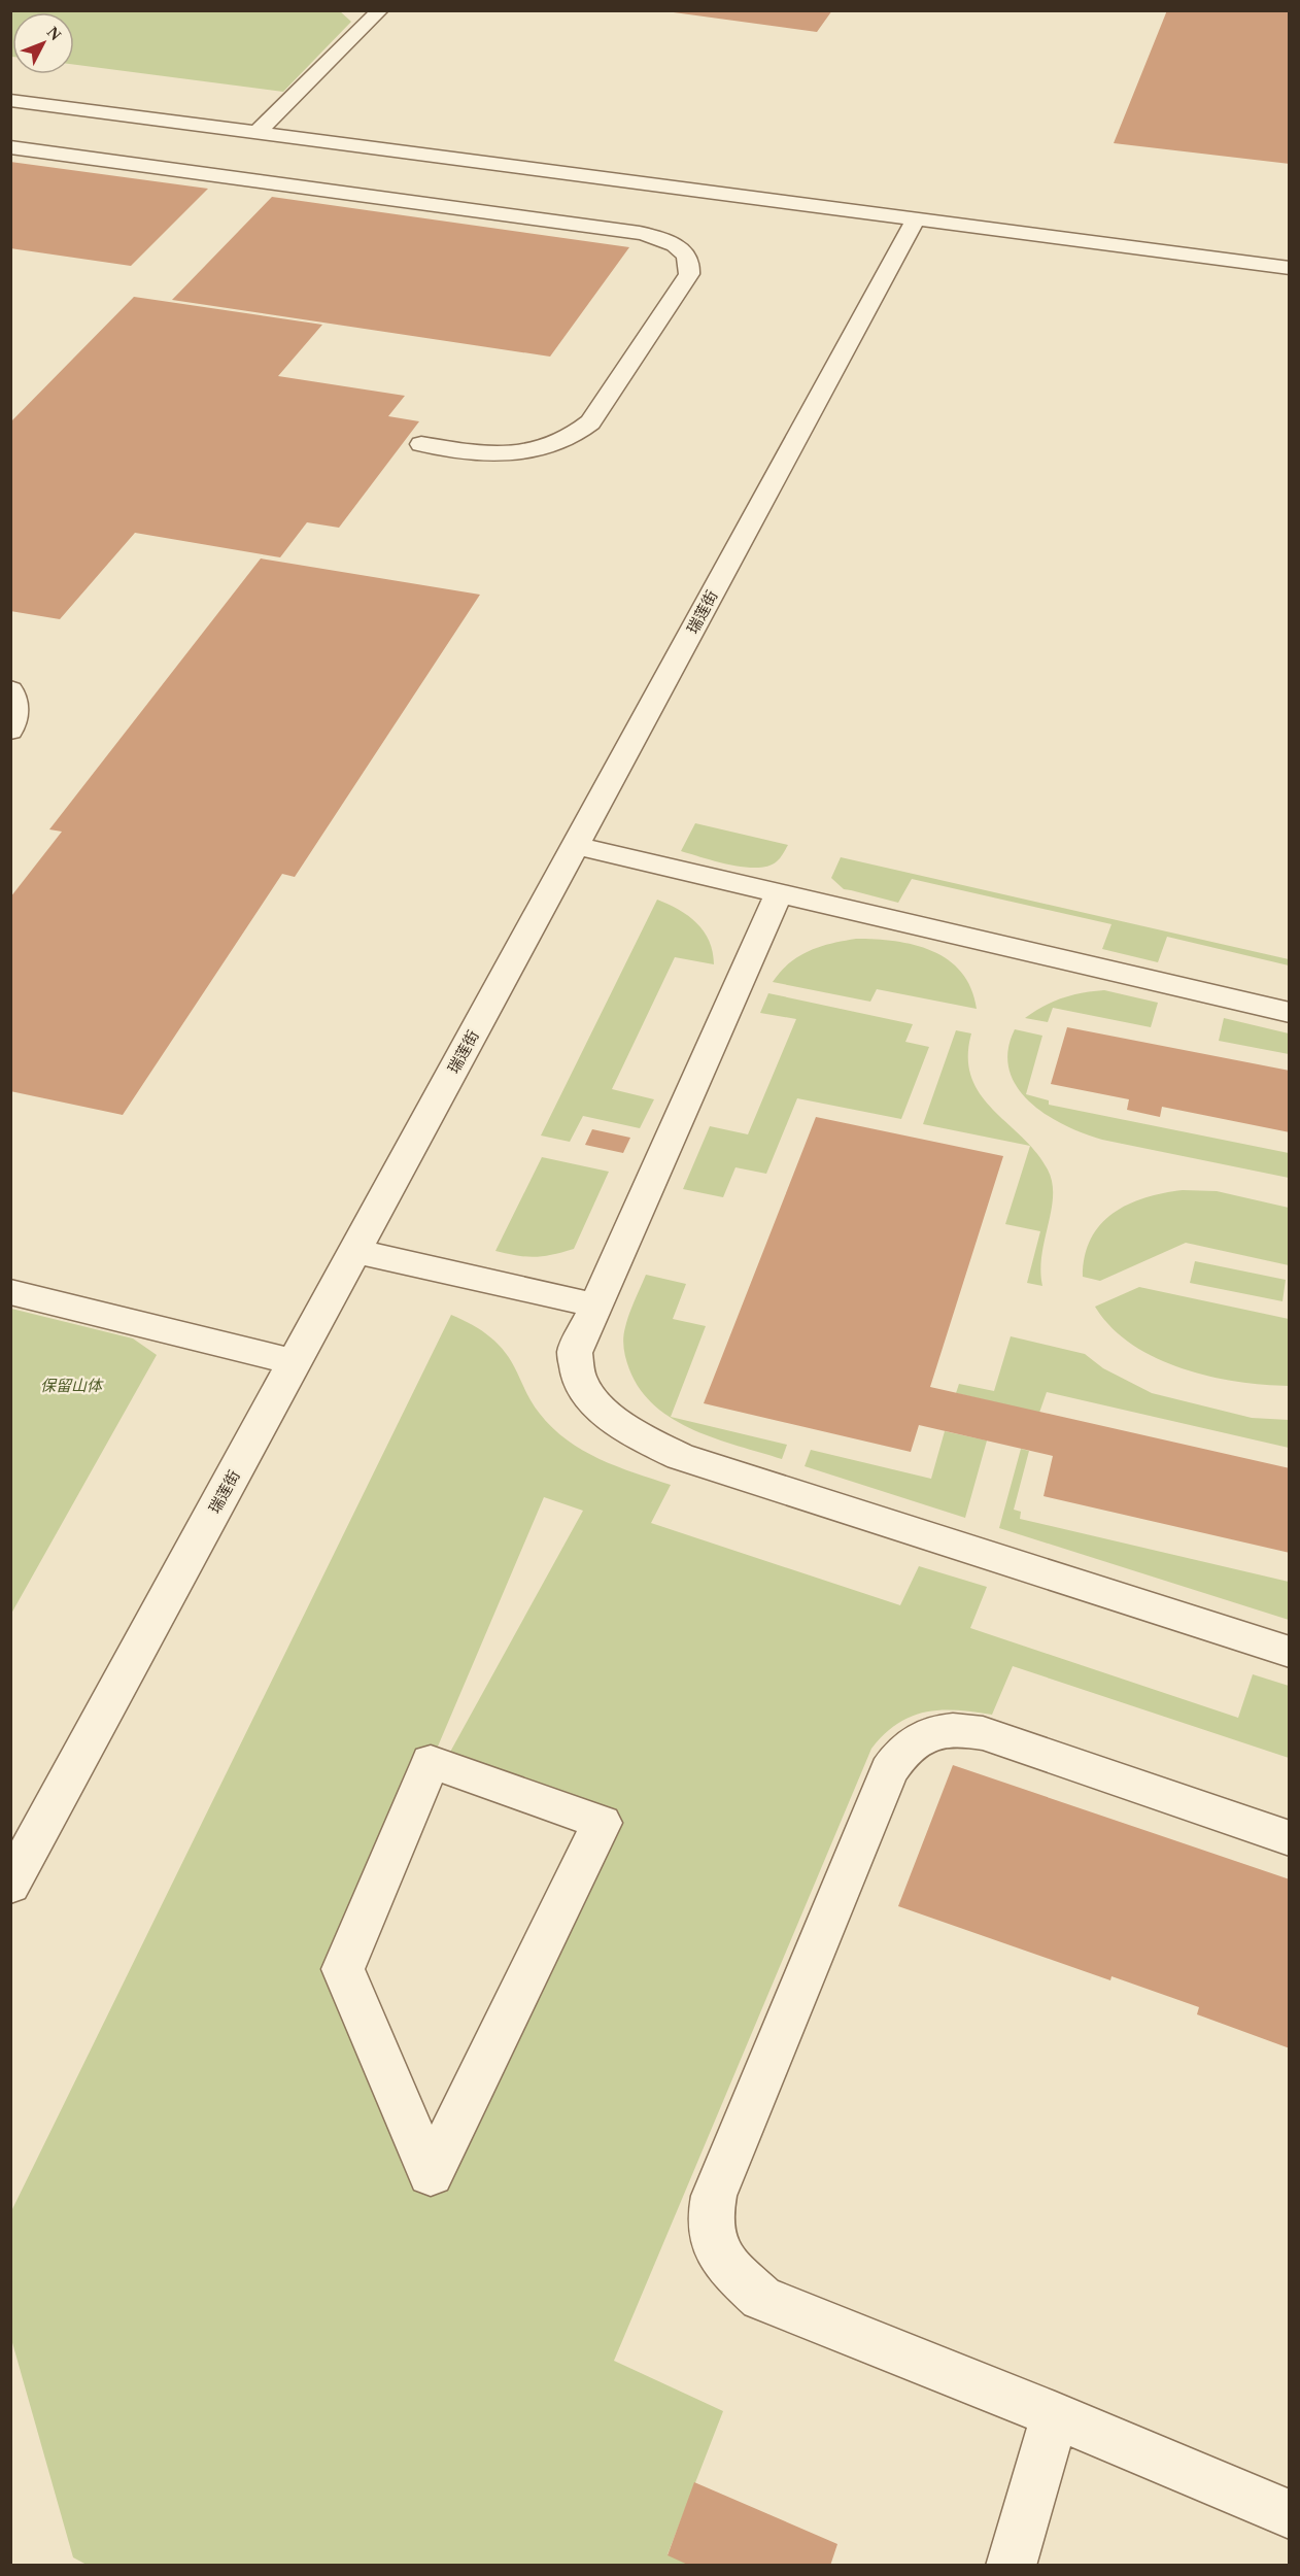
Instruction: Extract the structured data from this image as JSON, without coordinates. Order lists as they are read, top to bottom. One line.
{"streets":{"street":["瑞莲街"]},"parks":["保留山体"],"north":"top right"}
